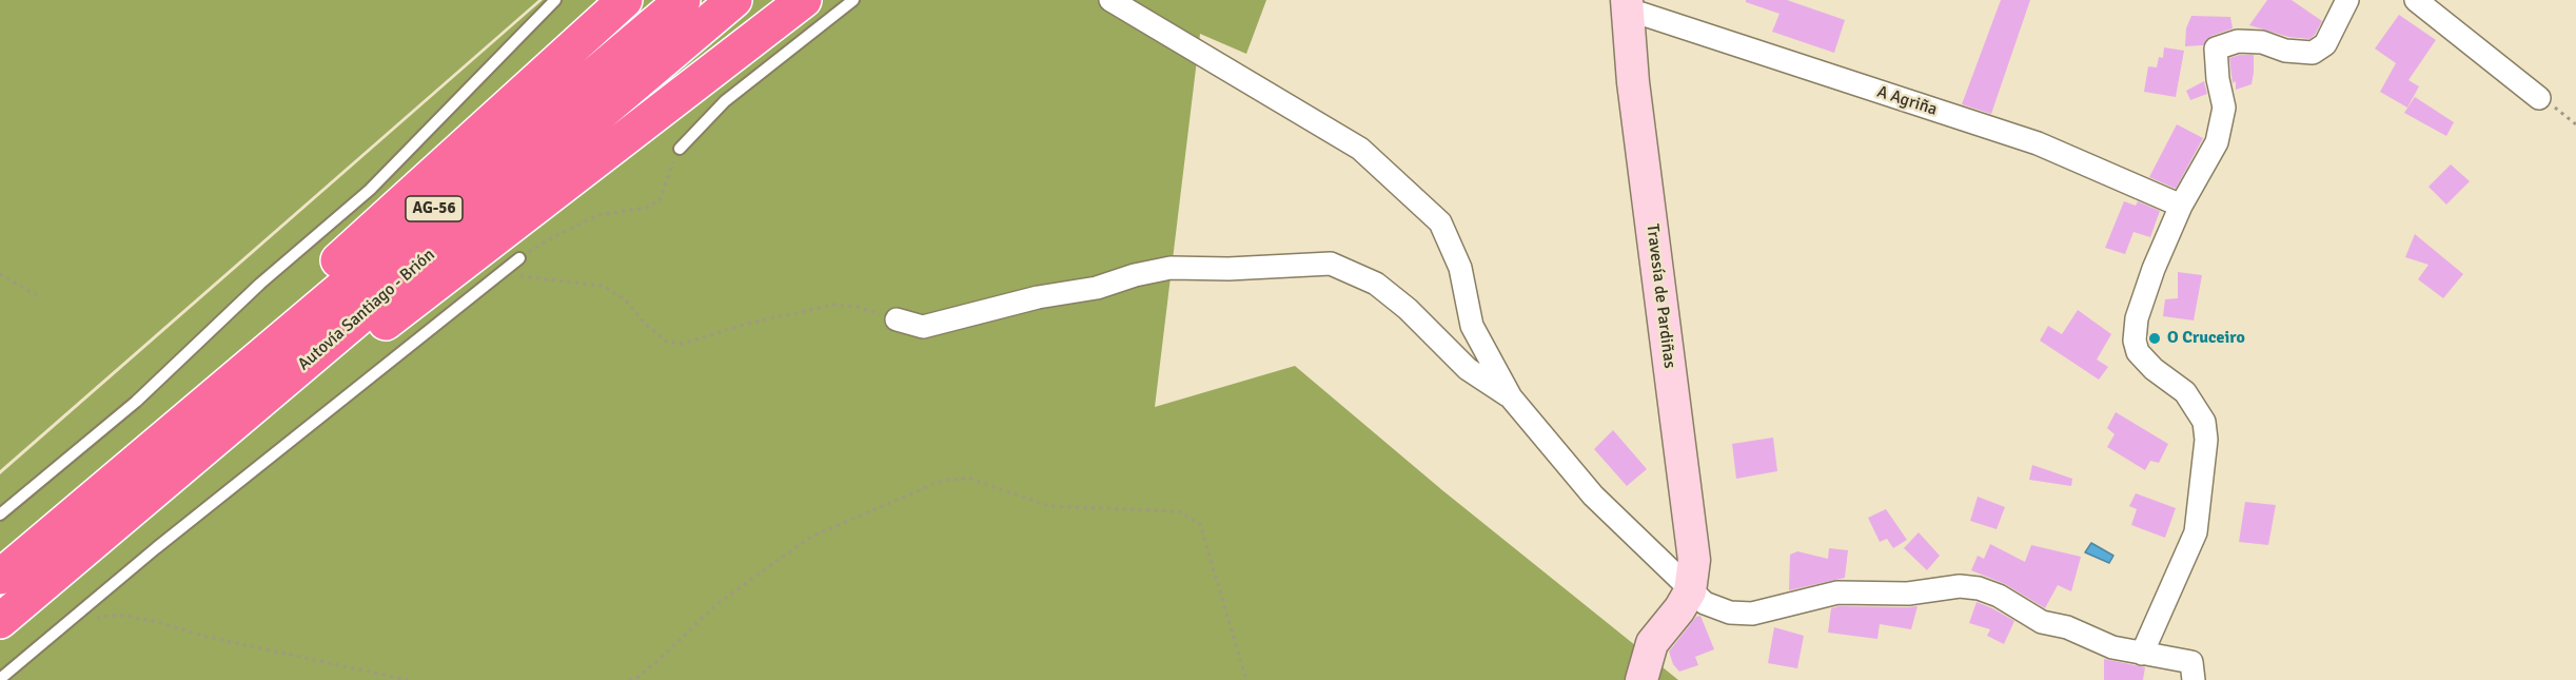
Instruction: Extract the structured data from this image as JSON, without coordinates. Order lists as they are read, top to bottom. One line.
{"streets":{"highway":["AG-56","Autovía Santiago - Brión"],"street":["A Agriña","Travesía de Pardiñas"]},"crossings":[["A Agriña","Travesía de Pardiñas"]],"places":["O Cruceiro"]}
